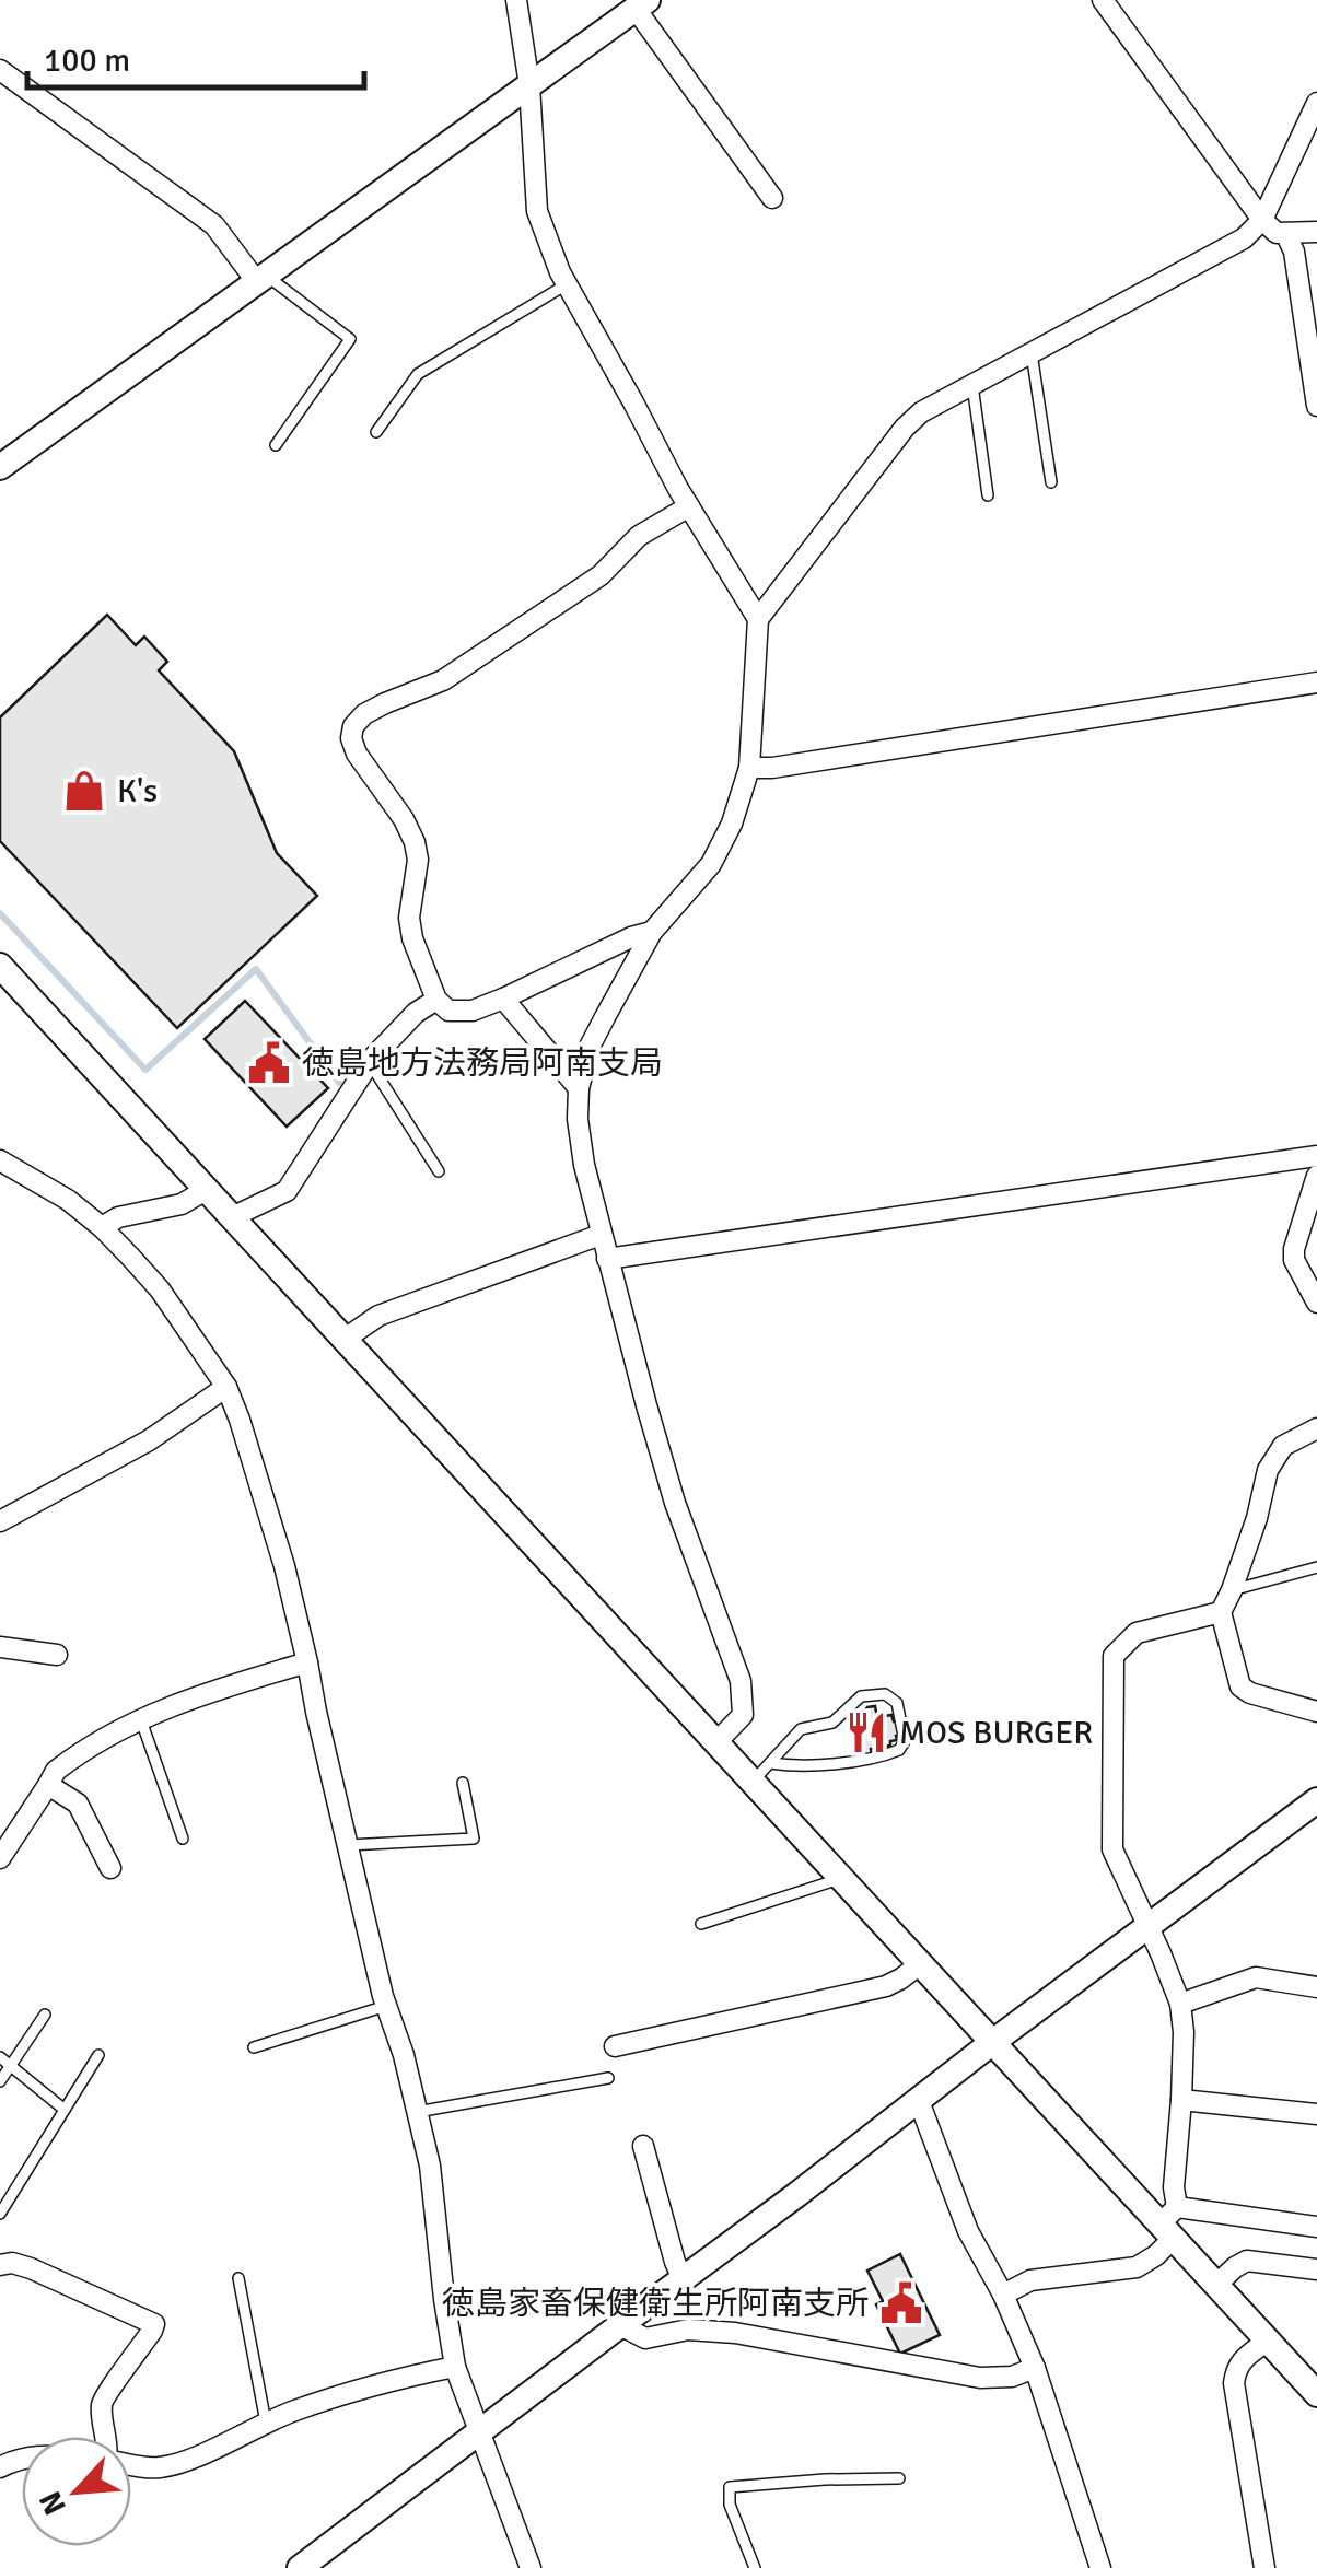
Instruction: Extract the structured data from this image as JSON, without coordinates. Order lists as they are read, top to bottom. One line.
{"places":{"shop":["K's"],"public building":["徳島地方法務局阿南支局","徳島家畜保健衛生所阿南支所"],"restaurant":["MOS BURGER"]},"scale_bar":"100 m","north":"bottom left"}
